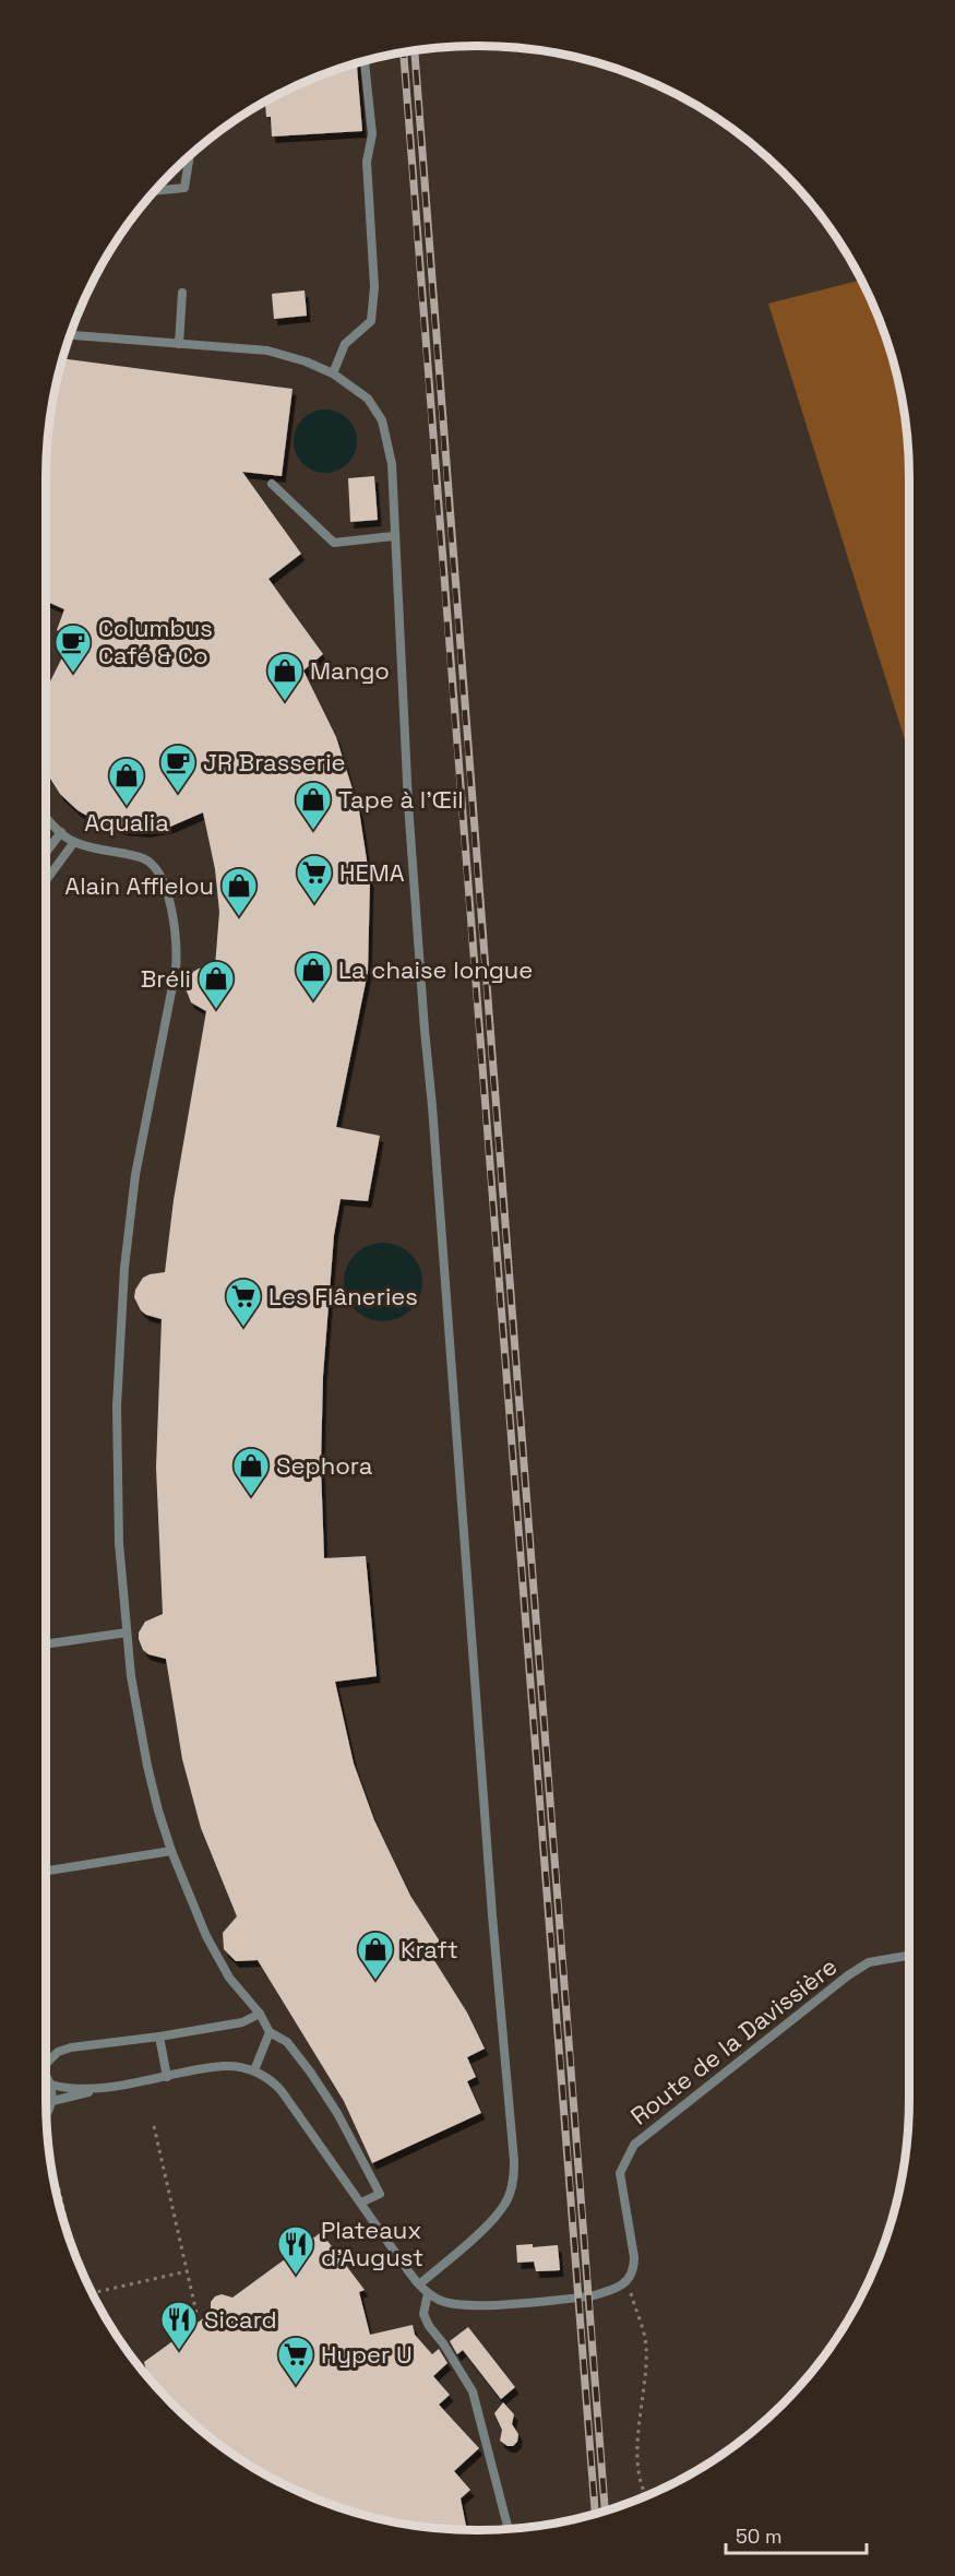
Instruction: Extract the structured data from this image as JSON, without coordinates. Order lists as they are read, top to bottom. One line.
{"streets":{"lane":["Route de la Davissière"]},"places":{"cafe":["Columbus Café & Co","JR Brasserie"],"shop":["Mango","Aqualia","Tape à l'Œil","Alain Afflelou","La chaise longue","Bréli","Sephora","Kraft"],"supermarket":["HEMA","Les Flâneries","Hyper U"],"restaurant":["Plateaux d'August","Sicard"]},"scale_bar":"50 m"}
